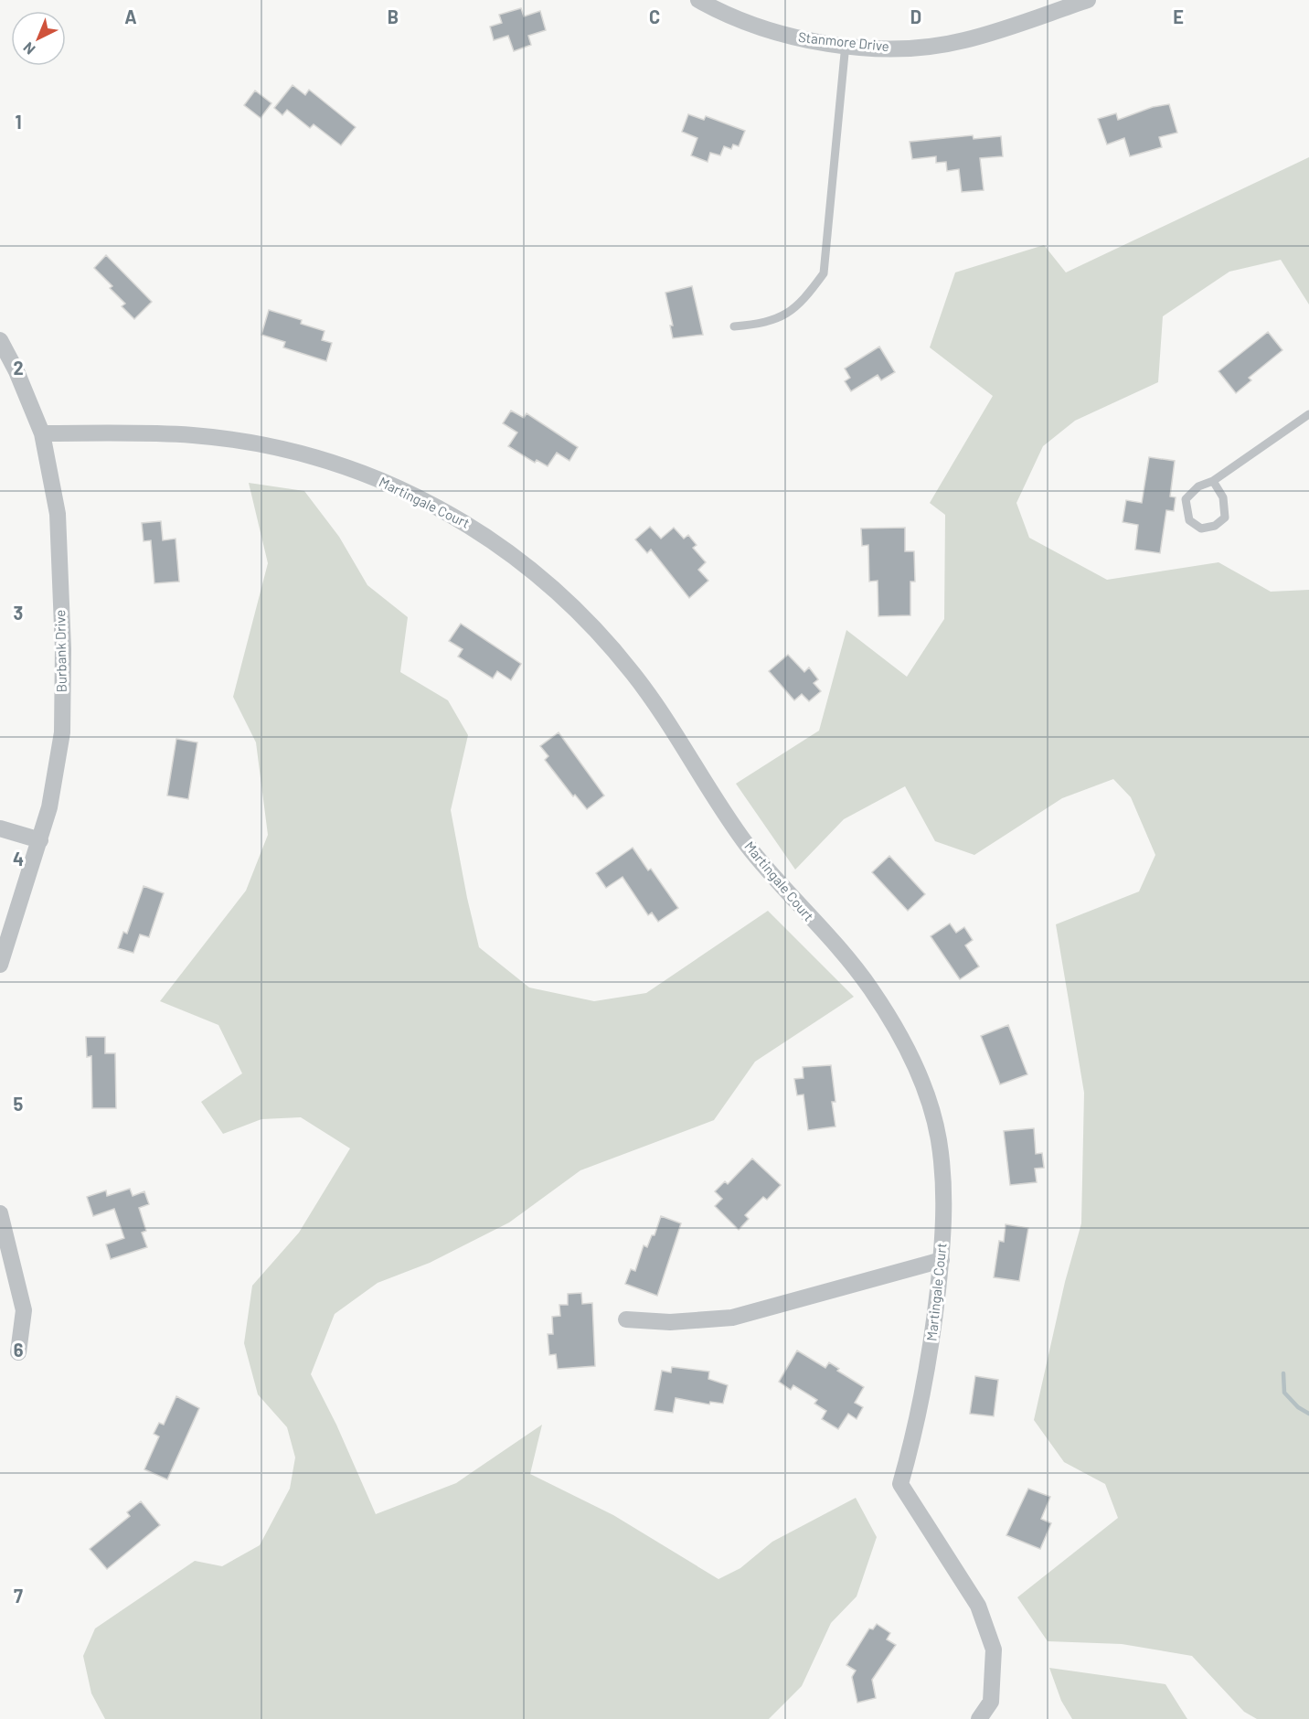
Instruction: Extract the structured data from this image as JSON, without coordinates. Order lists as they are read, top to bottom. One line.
{"streets":{"street":["Stanmore Drive","Martingale Court","Burbank Drive"]},"crossings":[["Martingale Court","Burbank Drive"]],"north":"bottom left","grid":{"columns":["A","B","C","D","E"],"rows":["1","2","3","4","5","6","7"]}}
